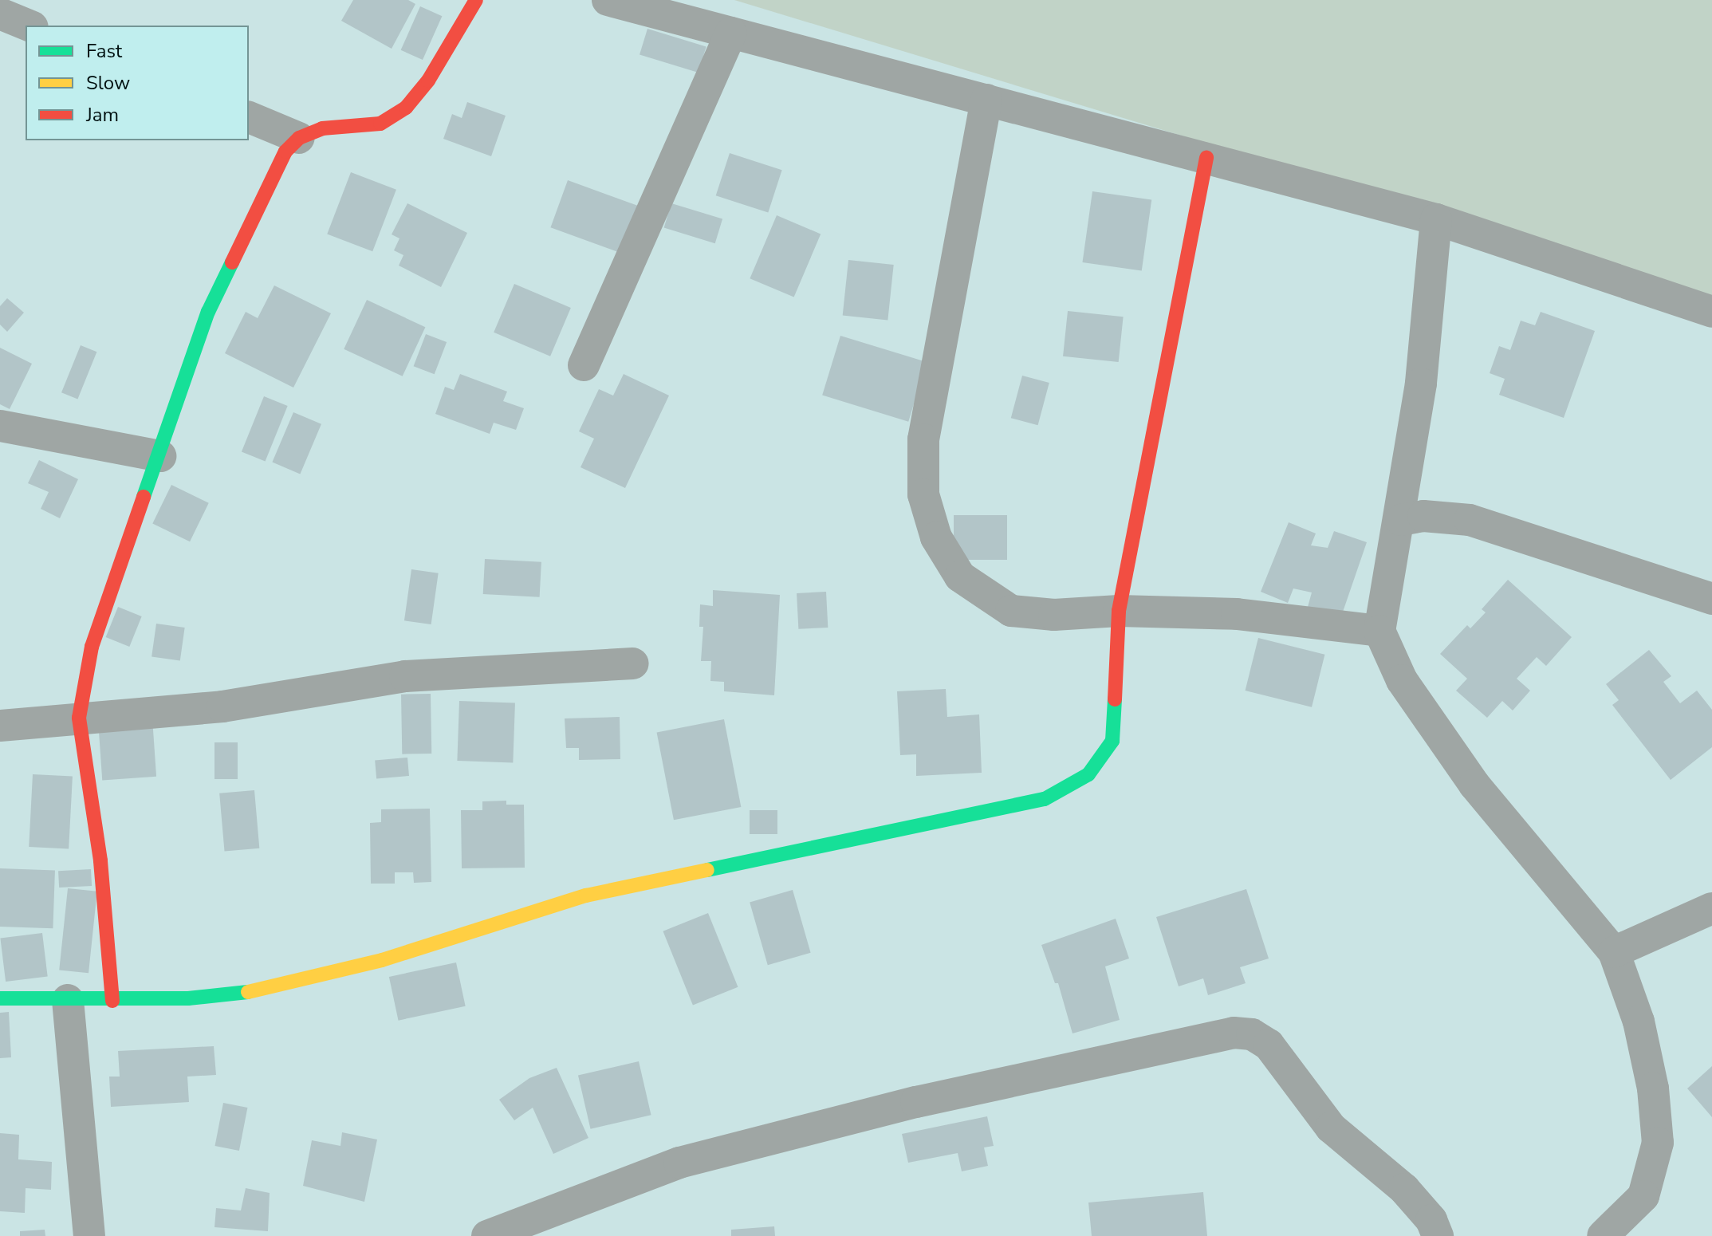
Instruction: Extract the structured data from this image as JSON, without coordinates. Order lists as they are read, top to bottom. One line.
{"legend":["Fast","Slow","Jam"]}
